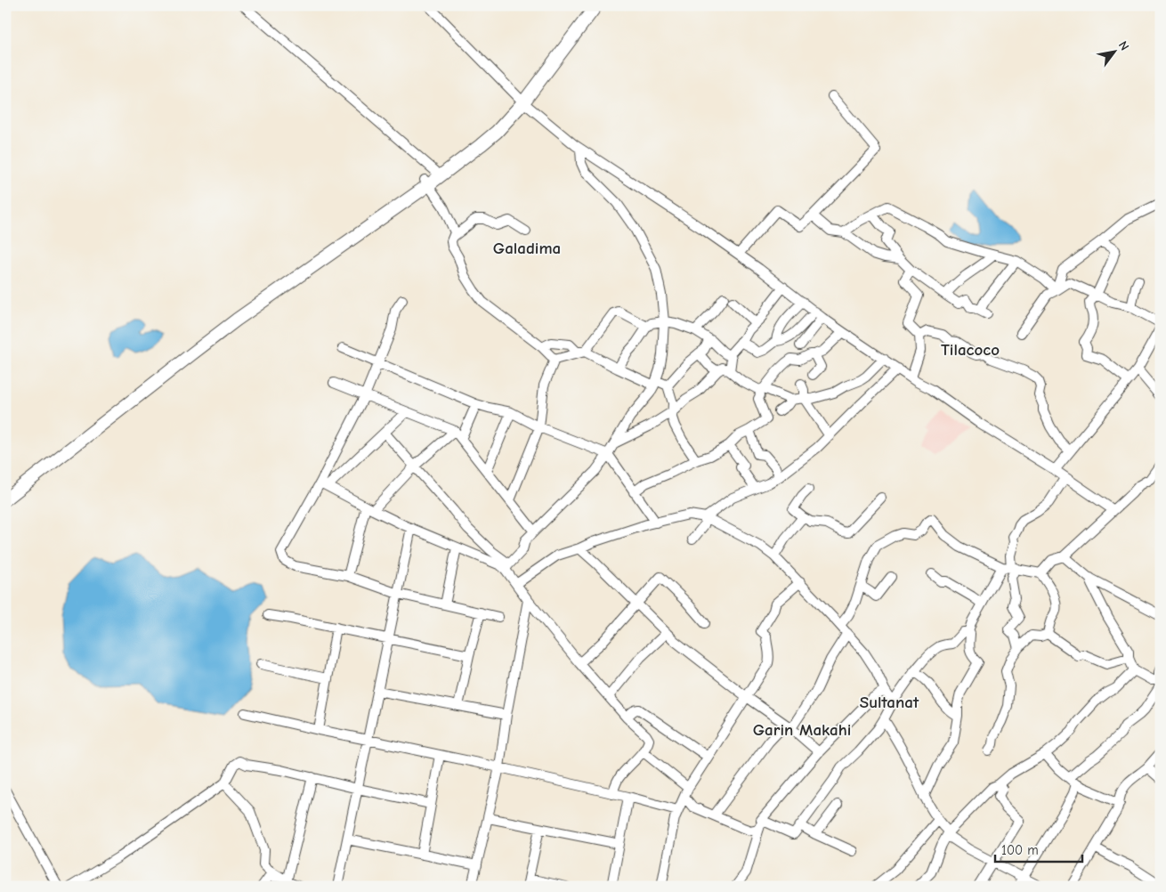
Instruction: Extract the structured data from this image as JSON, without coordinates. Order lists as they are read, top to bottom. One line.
{"districts":["Galadima","Tilacoco","Sultanat","Garin Makahi"],"scale_bar":"100 m","north":"top right"}
